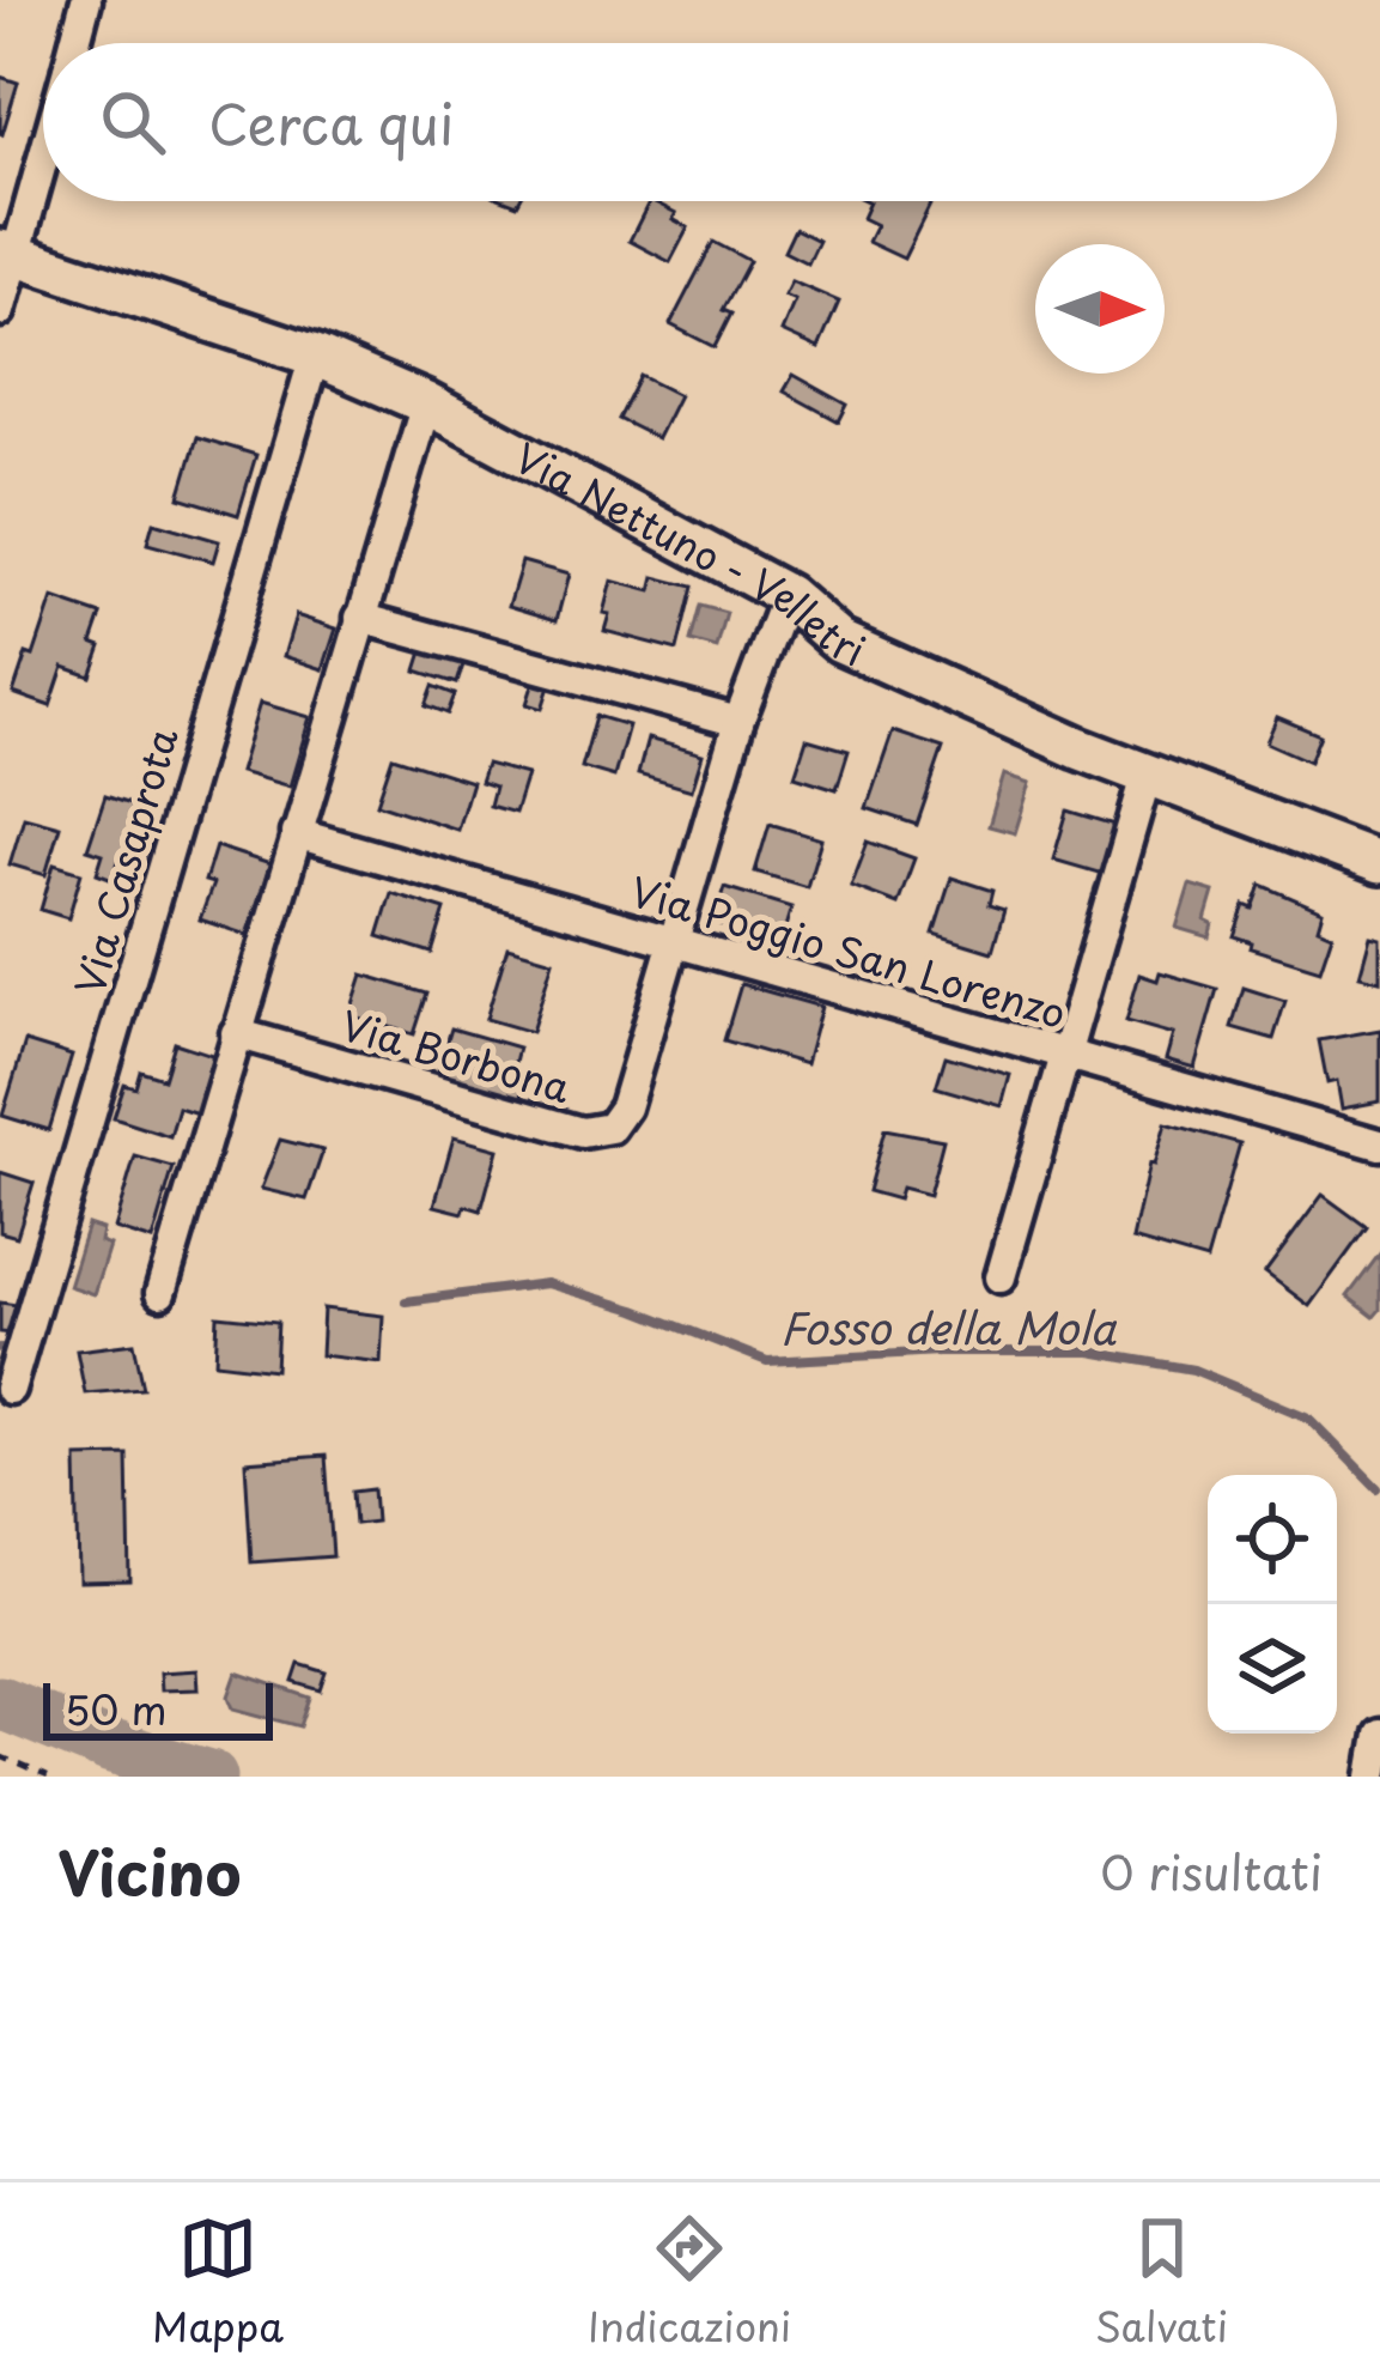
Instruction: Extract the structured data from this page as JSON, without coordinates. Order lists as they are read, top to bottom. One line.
{"streets":{"main road":["Via Nettuno - Velletri"],"street":["Via Casaprota","Via Poggio San Lorenzo","Via Borbona"]},"crossings":[["Via Nettuno - Velletri","Via Casaprota"],["Via Nettuno - Velletri","Via Borbona"],["Via Poggio San Lorenzo","Via Borbona"]],"water":["Fosso della Mola"],"scale_bar":"50 m","north":"right","page":{"search":"Cerca qui","scale":"50 m","heading":["Vicino","0 risultati"],"nav":["Mappa","Indicazioni","Salvati"]}}
